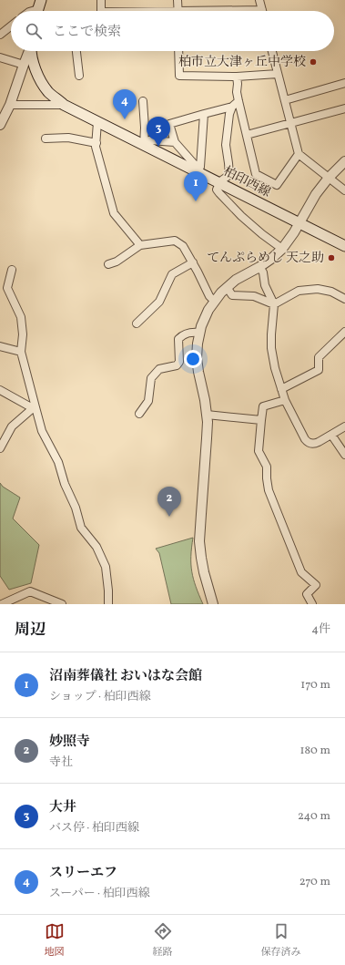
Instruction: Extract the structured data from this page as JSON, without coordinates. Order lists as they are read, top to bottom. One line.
{"streets":{"main road":["柏印西線"]},"places":["柏市立大津ヶ丘中学校","てんぷらめし 天之助"],"page":{"search":"ここで検索","pins":["4","3","1","2"],"heading":["周辺","4件"],"list":[{"mark":"1","name":"沼南葬儀社 おいはな会館","note":"ショップ · 柏印西線","value":"170 m"},{"mark":"2","name":"妙照寺","note":"寺社","value":"180 m"},{"mark":"3","name":"大井","note":"バス停 · 柏印西線","value":"240 m"},{"mark":"4","name":"スリーエフ","note":"スーパー · 柏印西線","value":"270 m"}],"nav":["地図","経路","保存済み"]}}
